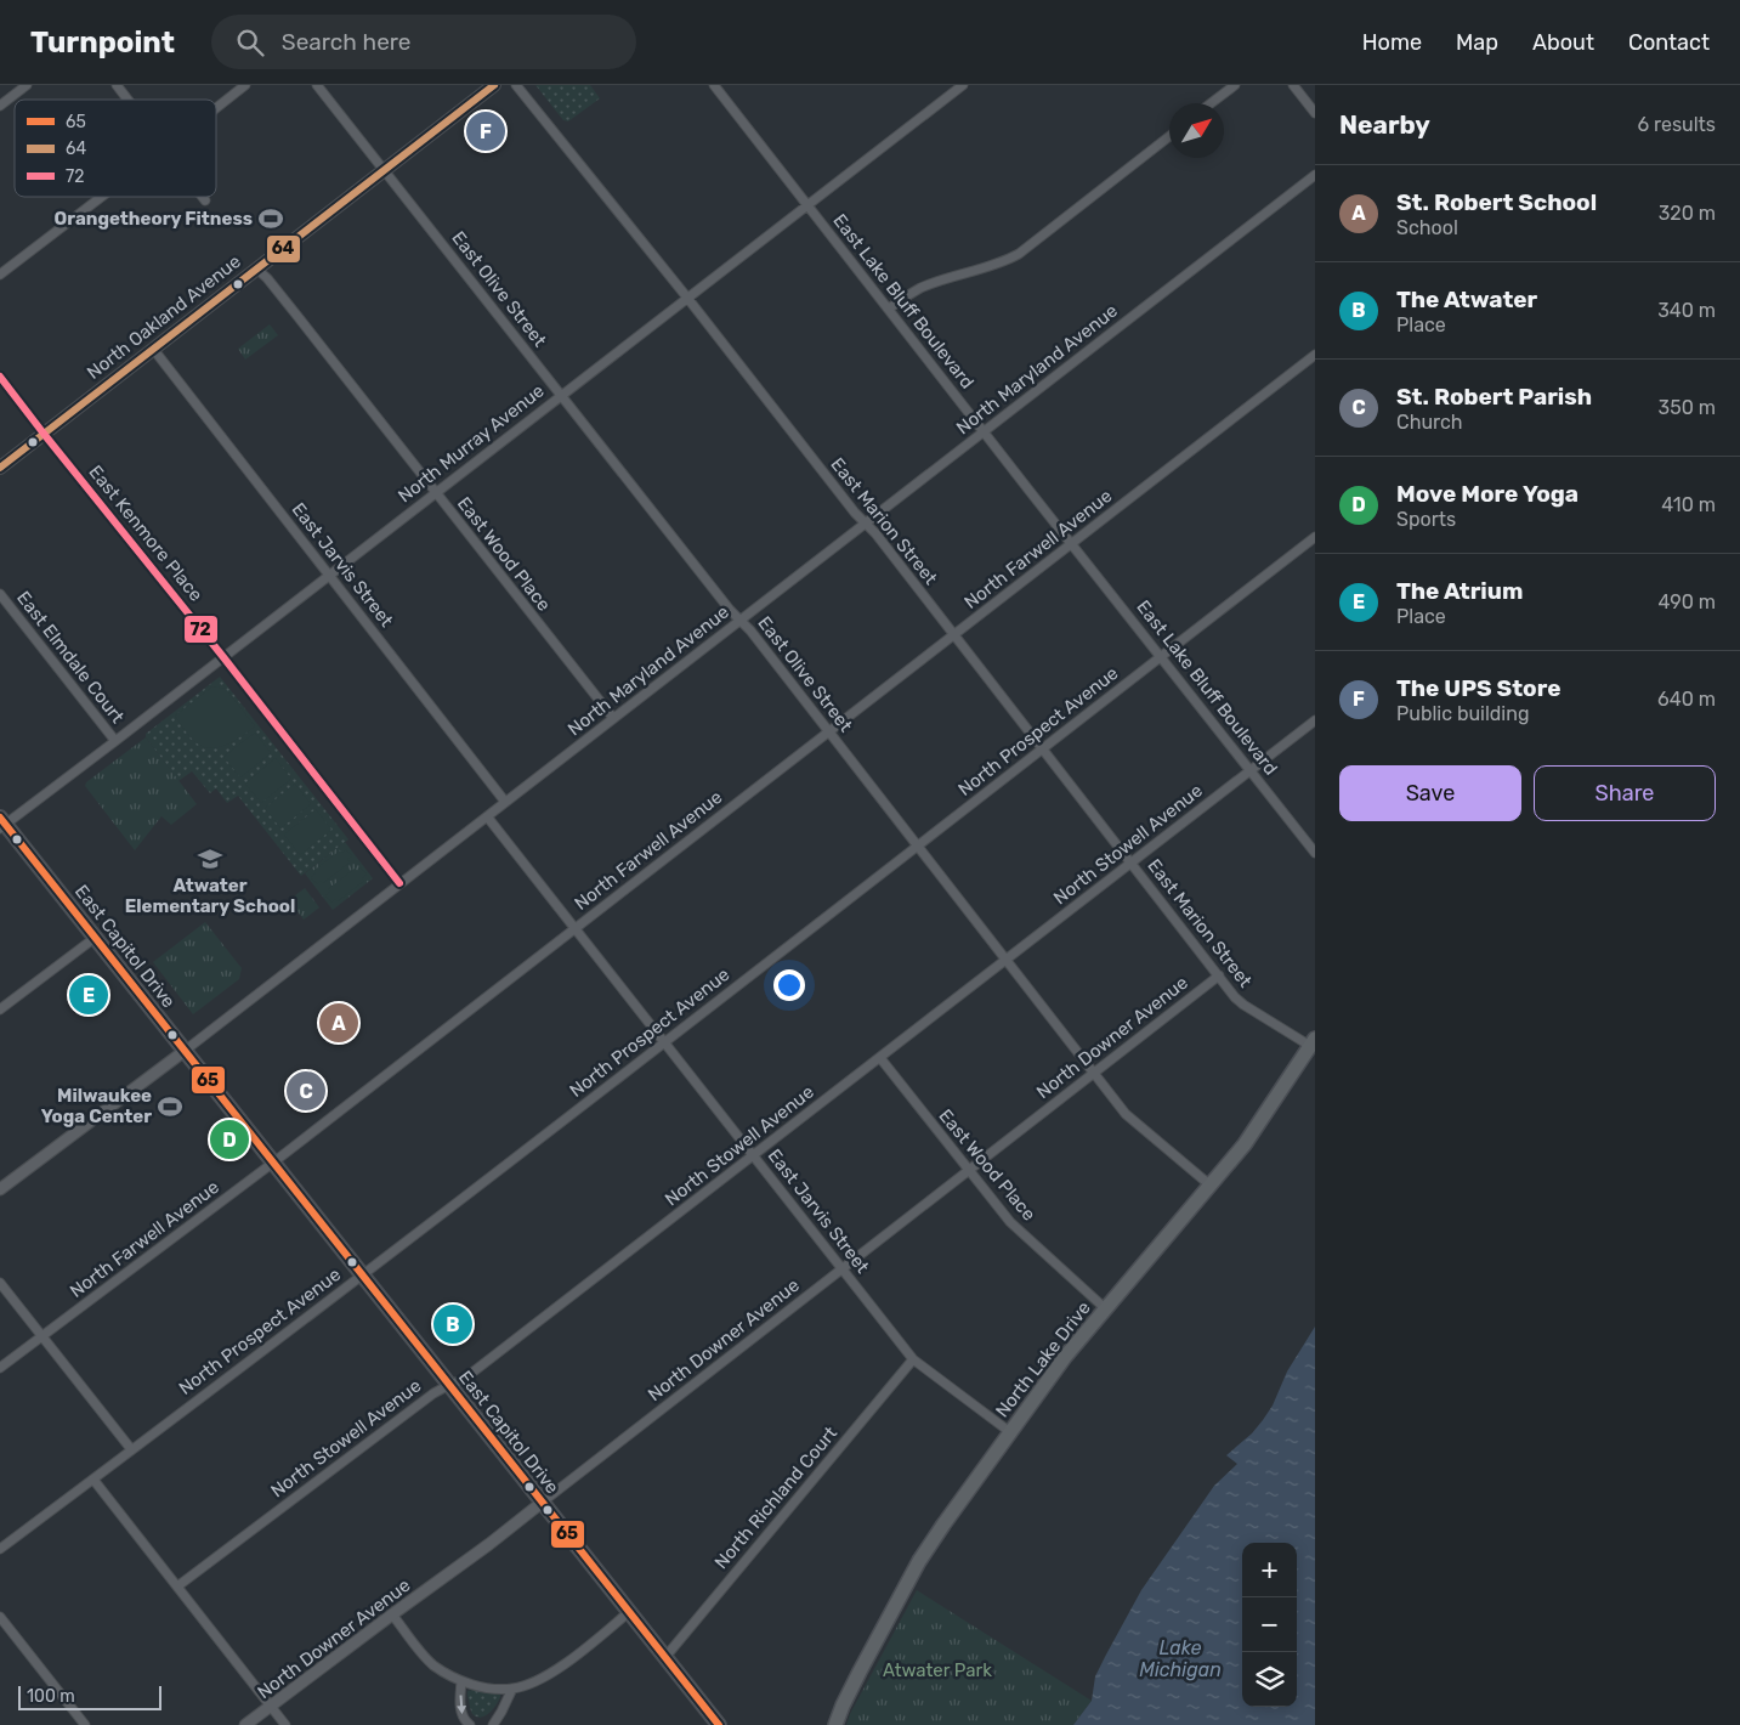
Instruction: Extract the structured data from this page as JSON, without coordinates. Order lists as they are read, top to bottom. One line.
{"streets":{"main road":["North Oakland Avenue","East Capitol Drive","North Lake Drive"],"street":["East Olive Street","East Lake Bluff Boulevard","North Maryland Avenue","North Murray Avenue","East Marion Street","East Kenmore Place","North Farwell Avenue","East Wood Place","East Jarvis Street","East Elmdale Court","North Prospect Avenue","North Stowell Avenue","North Downer Avenue","North Richland Court"]},"crossings":[["East Olive Street","North Oakland Avenue"],["East Olive Street","North Maryland Avenue"],["East Olive Street","North Murray Avenue"],["East Olive Street","North Farwell Avenue"],["East Olive Street","North Prospect Avenue"],["East Olive Street","North Stowell Avenue"],["East Olive Street","North Downer Avenue"],["East Olive Street","North Lake Drive"],["East Lake Bluff Boulevard","North Maryland Avenue"],["East Lake Bluff Boulevard","North Murray Avenue"],["East Lake Bluff Boulevard","North Farwell Avenue"],["East Lake Bluff Boulevard","North Prospect Avenue"],["East Lake Bluff Boulevard","North Stowell Avenue"],["North Oakland Avenue","East Kenmore Place"],["North Oakland Avenue","East Wood Place"],["North Oakland Avenue","East Jarvis Street"],["North Maryland Avenue","East Marion Street"],["North Maryland Avenue","East Kenmore Place"],["North Maryland Avenue","East Wood Place"],["North Maryland Avenue","East Jarvis Street"],["North Maryland Avenue","East Capitol Drive"],["North Murray Avenue","East Marion Street"],["North Murray Avenue","East Kenmore Place"],["North Murray Avenue","East Wood Place"],["North Murray Avenue","East Jarvis Street"],["North Murray Avenue","East Elmdale Court"],["North Murray Avenue","East Capitol Drive"],["East Marion Street","North Farwell Avenue"],["East Marion Street","North Prospect Avenue"],["East Marion Street","North Stowell Avenue"],["East Marion Street","North Downer Avenue"],["East Marion Street","North Lake Drive"],["North Farwell Avenue","East Jarvis Street"],["North Farwell Avenue","East Capitol Drive"],["East Wood Place","North Stowell Avenue"],["East Wood Place","North Downer Avenue"],["East Wood Place","North Lake Drive"],["East Jarvis Street","North Prospect Avenue"],["East Jarvis Street","North Stowell Avenue"],["East Jarvis Street","North Downer Avenue"],["East Jarvis Street","North Lake Drive"],["East Jarvis Street","North Richland Court"],["North Prospect Avenue","East Capitol Drive"],["North Stowell Avenue","East Capitol Drive"],["East Capitol Drive","North Downer Avenue"],["East Capitol Drive","North Richland Court"]],"water":["Lake Michigan"],"parks":["Atwater Park"],"places":{"sports":["Orangetheory Fitness","Milwaukee Yoga Center"],"school or university":["Atwater Elementary School"]},"lines":["transit line 64","transit line 72","transit line 65"],"legend":["65","64","72"],"scale_bar":"100 m","north":"top right","page":{"header":"Turnpoint","search":"Search here","nav":["Home","Map","About","Contact"],"heading":["Nearby","6 results"],"pins":["F","E","A","C","D","B"],"list":[{"mark":"A","name":"St. Robert School","note":"School","value":"320 m"},{"mark":"B","name":"The Atwater","note":"Place","value":"340 m"},{"mark":"C","name":"St. Robert Parish","note":"Church","value":"350 m"},{"mark":"D","name":"Move More Yoga","note":"Sports","value":"410 m"},{"mark":"E","name":"The Atrium","note":"Place","value":"490 m"},{"mark":"F","name":"The UPS Store","note":"Public building","value":"640 m"}],"buttons":["Save","Share"],"map_buttons":["+","−"],"scale":"100 m"}}
